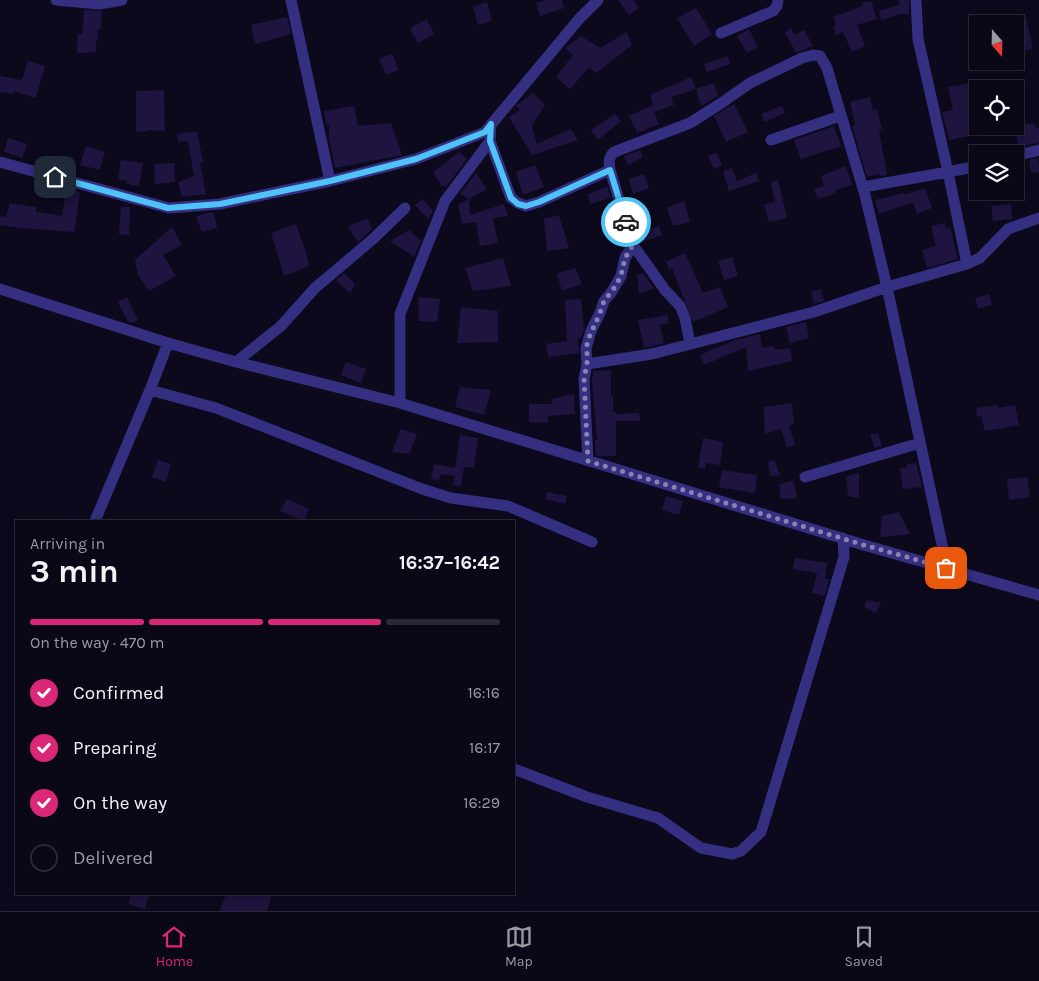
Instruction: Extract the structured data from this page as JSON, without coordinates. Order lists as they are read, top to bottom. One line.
{"north":"bottom","page":{"heading":["3 min","Arriving in","16:37–16:42"],"bar":"On the way · 470 m","list":[["Confirmed","16:16"],["Preparing","16:17"],["On the way","16:29"],"Delivered"],"tabs":["Home","Map","Saved"]}}
